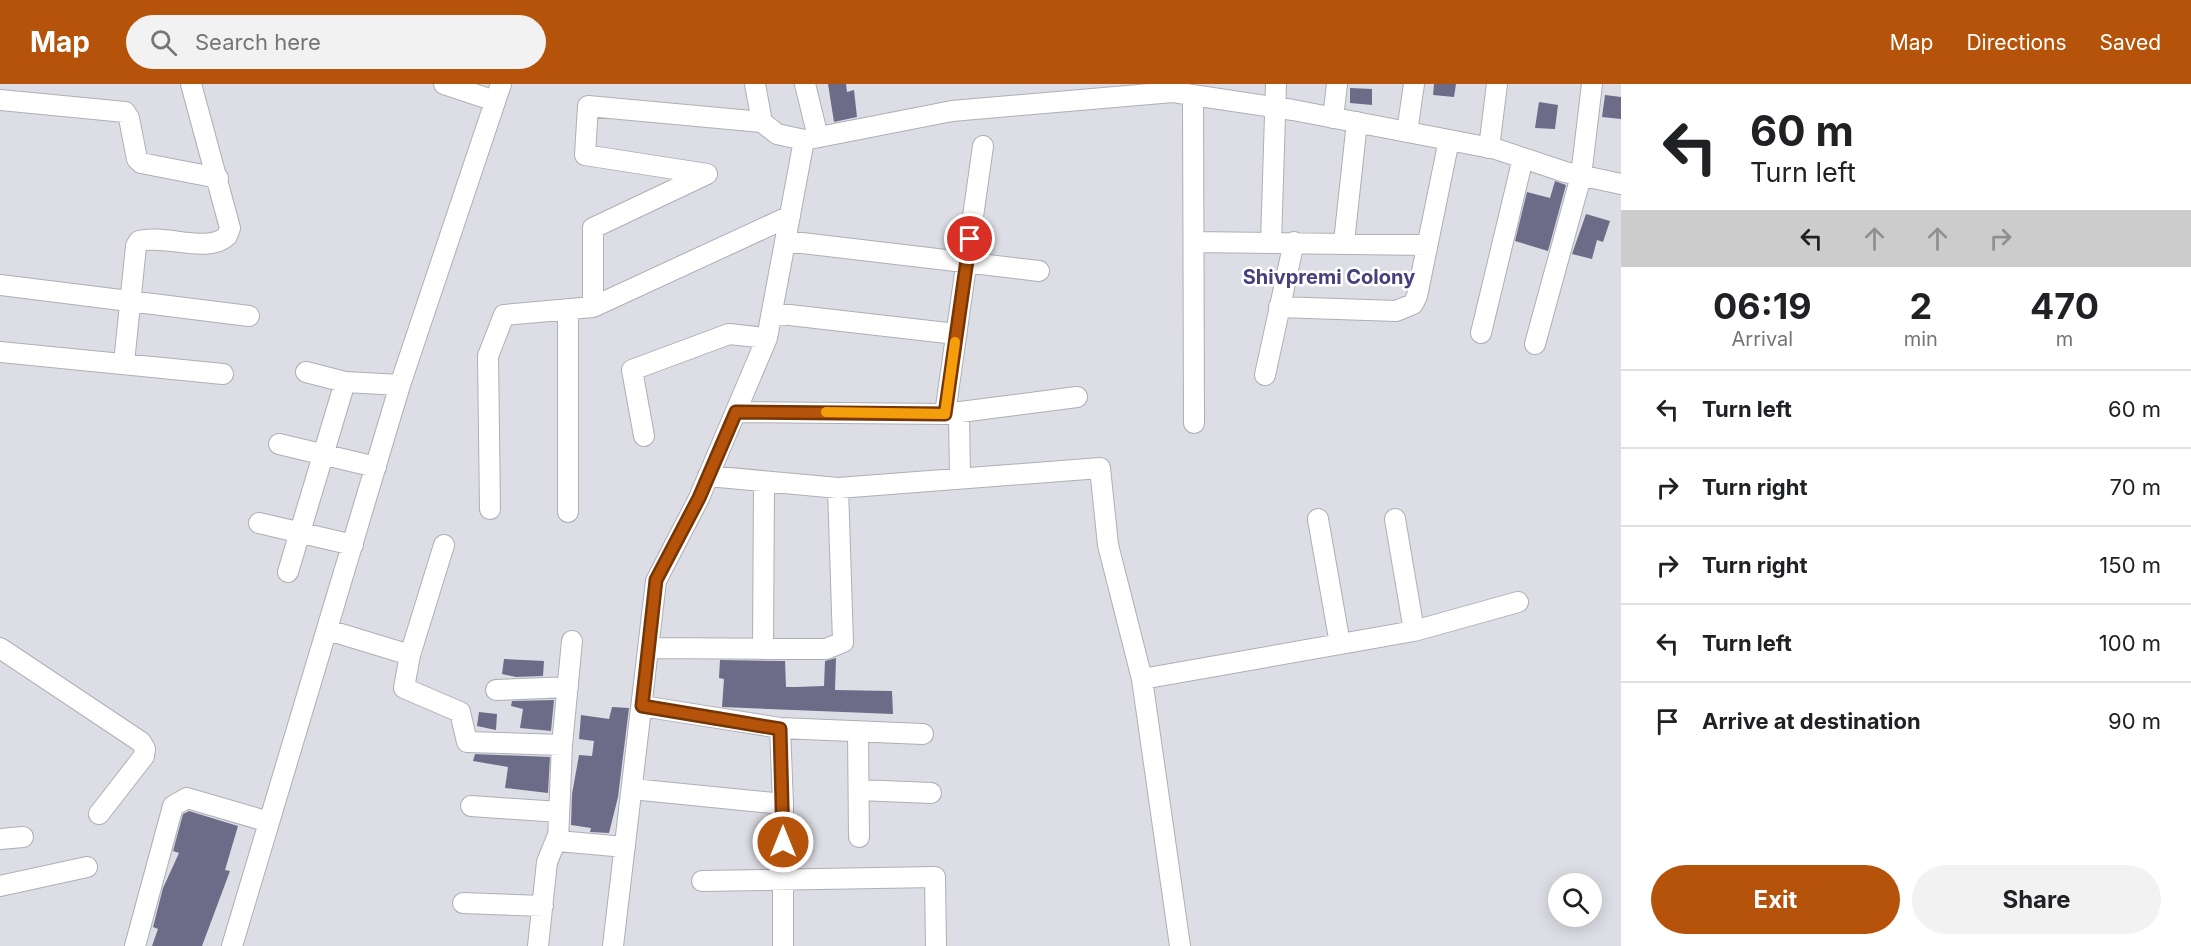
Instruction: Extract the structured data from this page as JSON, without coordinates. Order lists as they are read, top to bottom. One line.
{"districts":["Shivpremi Colony"],"page":{"header":"Map","search":"Search here","nav":["Map","Directions","Saved"],"turn":["60 m","Turn left"],"eta":["06:19","Arrival","2","min","470","m"],"list":[{"name":"Turn left","value":"60 m"},{"name":"Turn right","value":"70 m"},{"name":"Turn right","value":"150 m"},{"name":"Turn left","value":"100 m"},{"name":"Arrive at destination","value":"90 m"}],"buttons":["Exit","Share"]}}
